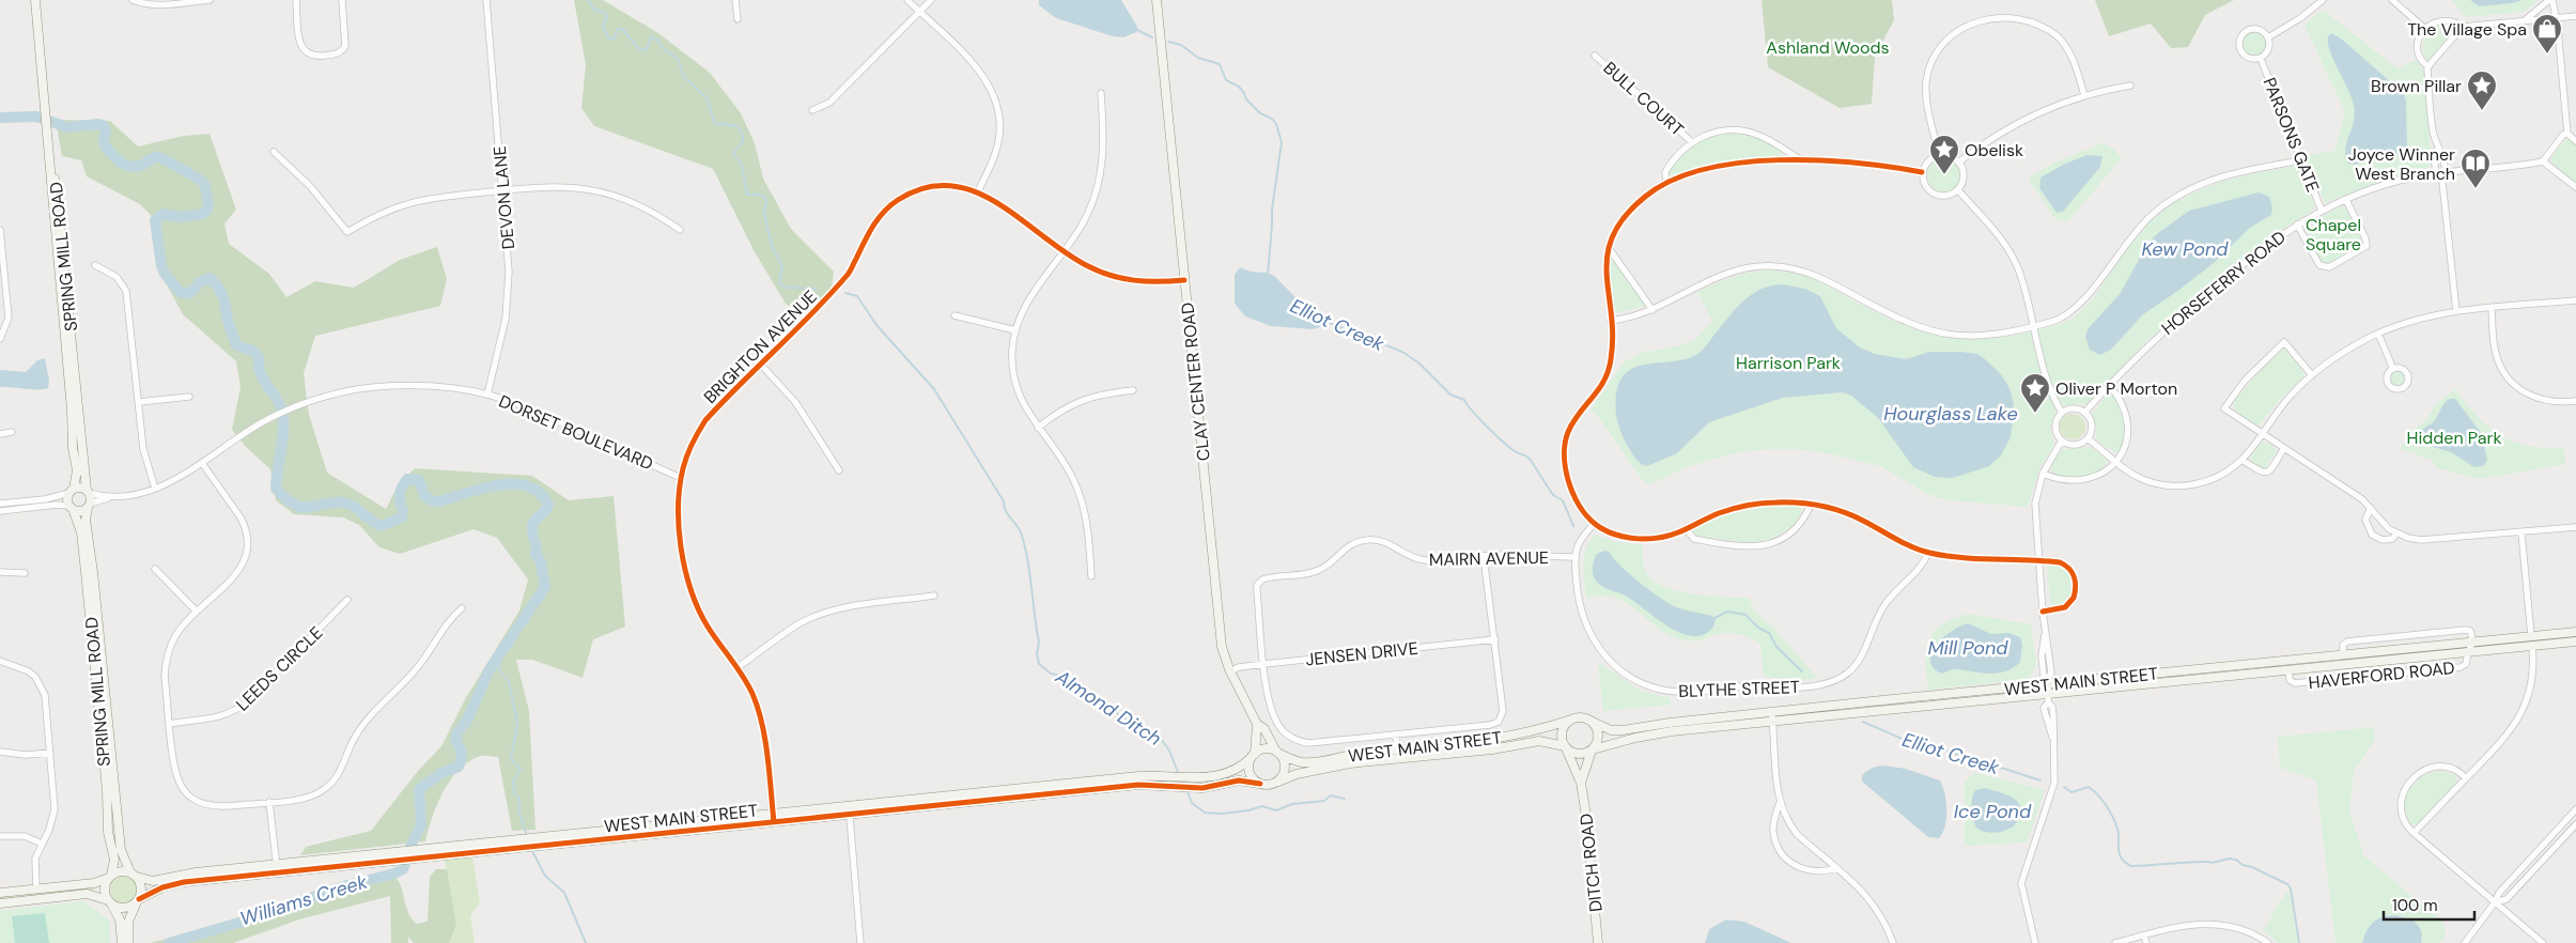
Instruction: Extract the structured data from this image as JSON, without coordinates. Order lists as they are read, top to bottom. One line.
{"streets":{"street":["BULL COURT","PARSONS GATE","DEVON LANE","SPRING MILL ROAD","HORSEFERRY ROAD","BRIGHTON AVENUE","CLAY CENTER ROAD","DORSET BOULEVARD","MAIRN AVENUE","JENSEN DRIVE","LEEDS CIRCLE","HAVERFORD ROAD","WEST MAIN STREET","BLYTHE STREET","DITCH ROAD"]},"crossings":[["PARSONS GATE","HORSEFERRY ROAD"],["DEVON LANE","DORSET BOULEVARD"],["SPRING MILL ROAD","DORSET BOULEVARD"],["SPRING MILL ROAD","WEST MAIN STREET"],["BRIGHTON AVENUE","CLAY CENTER ROAD"],["BRIGHTON AVENUE","DORSET BOULEVARD"],["BRIGHTON AVENUE","WEST MAIN STREET"],["CLAY CENTER ROAD","JENSEN DRIVE"],["CLAY CENTER ROAD","WEST MAIN STREET"],["MAIRN AVENUE","JENSEN DRIVE"],["MAIRN AVENUE","BLYTHE STREET"],["HAVERFORD ROAD","WEST MAIN STREET"],["WEST MAIN STREET","DITCH ROAD"]],"water":["Kew Pond","Elliot Creek","Hourglass Lake","Mill Pond","Almond Ditch","Ice Pond","Williams Creek"],"parks":["Ashland Woods","Chapel Square","Harrison Park","Hidden Park"],"places":{"shop":["The Village Spa"],"place":["Brown Pillar","Obelisk","Oliver P Morton"],"library":["Joyce Winner West Branch"]},"scale_bar":"100 m"}
